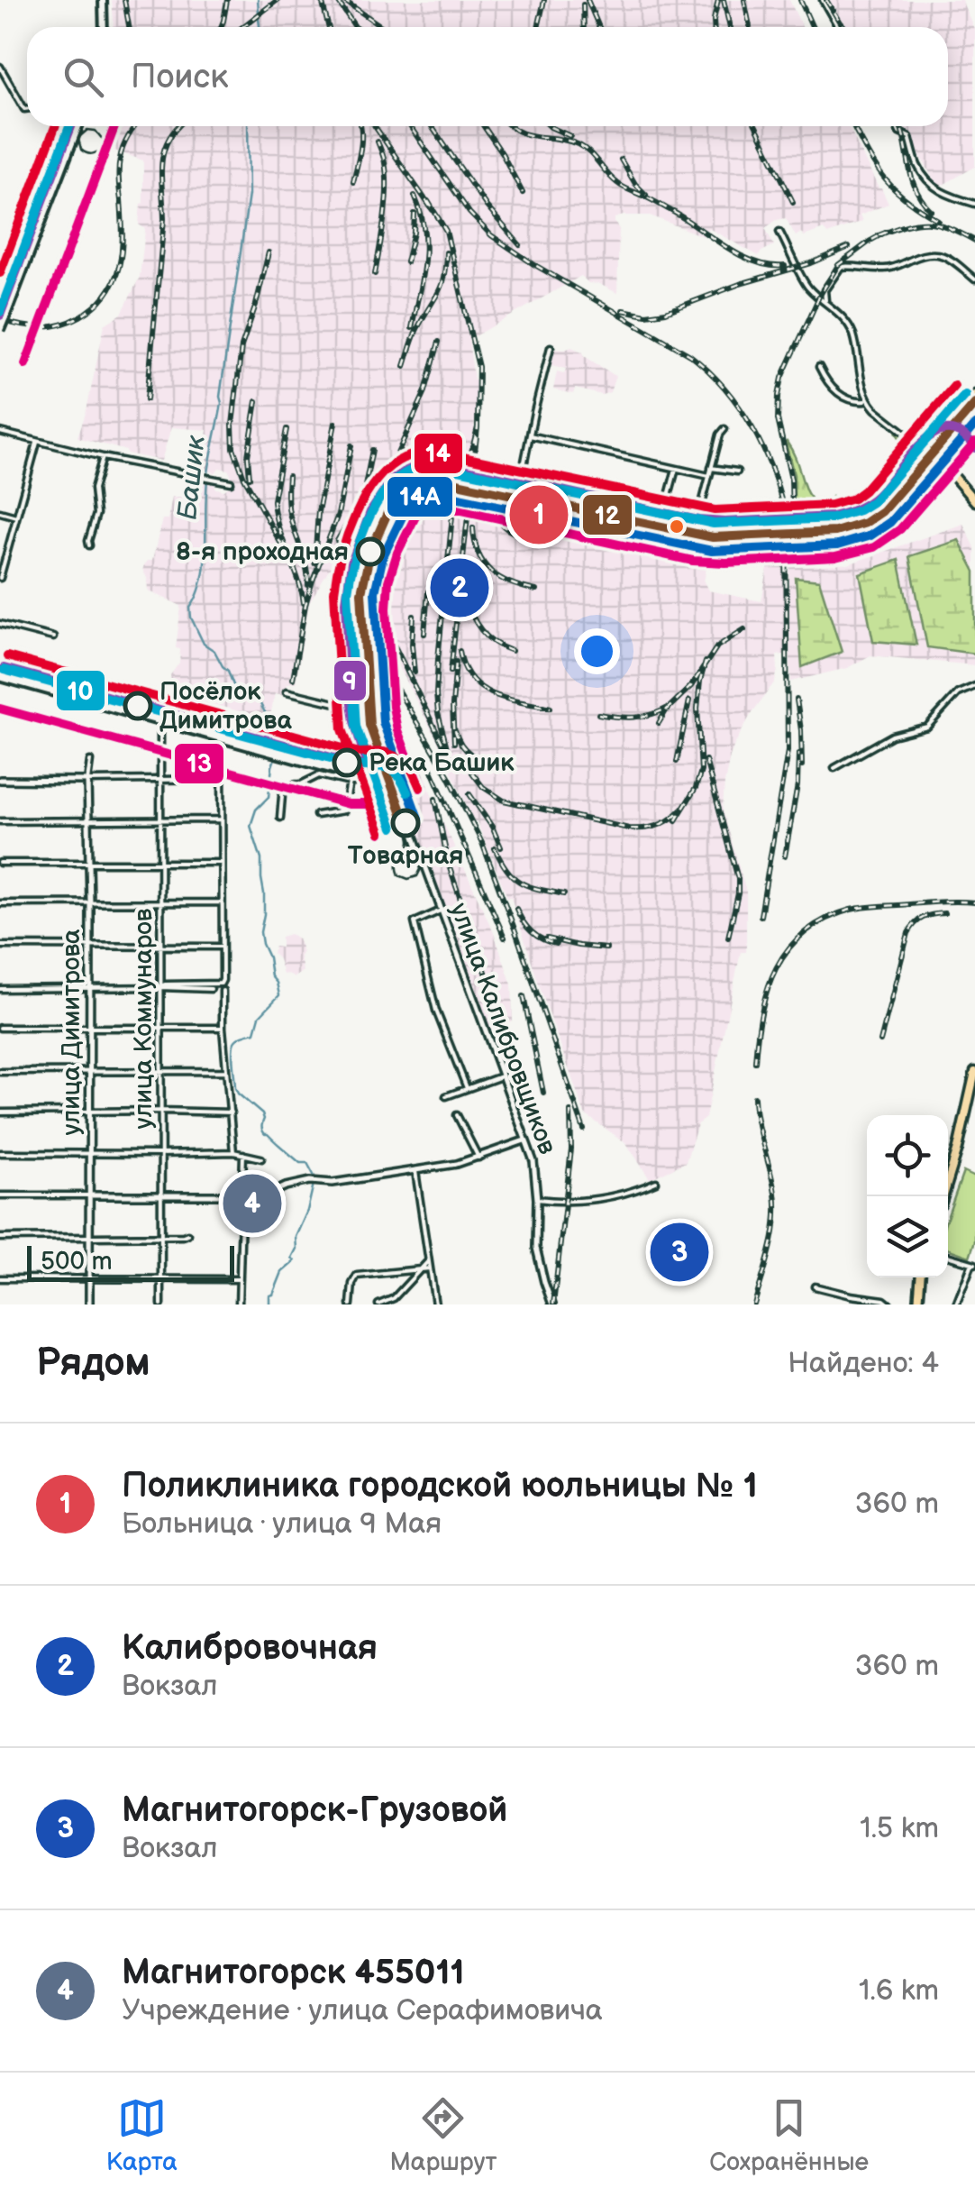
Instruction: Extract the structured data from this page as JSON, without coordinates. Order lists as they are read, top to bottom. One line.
{"streets":{"street":["улица Коммунаров","улица Калибровщиков","улица Димитрова"]},"water":["Башик"],"places":["8-я проходная","Посёлок Димитрова","Река Башик","Товарная"],"lines":["tram line 9","transit line 10","transit line 14","transit line 13","transit line 12","transit line 14А"],"scale_bar":"500 m","page":{"search":"Поиск","pins":["1","2","4","3"],"scale":"500 m","heading":["Рядом","Найдено: 4"],"list":[{"mark":"1","name":"Поликлиника городской юольницы № 1","note":"Больница · улица 9 Мая","value":"360 m"},{"mark":"2","name":"Калибровочная","note":"Вокзал","value":"360 m"},{"mark":"3","name":"Магнитогорск-Грузовой","note":"Вокзал","value":"1.5 km"},{"mark":"4","name":"Магнитогорск 455011","note":"Учреждение · улица Серафимовича","value":"1.6 km"}],"nav":["Карта","Маршрут","Сохранённые"]}}
